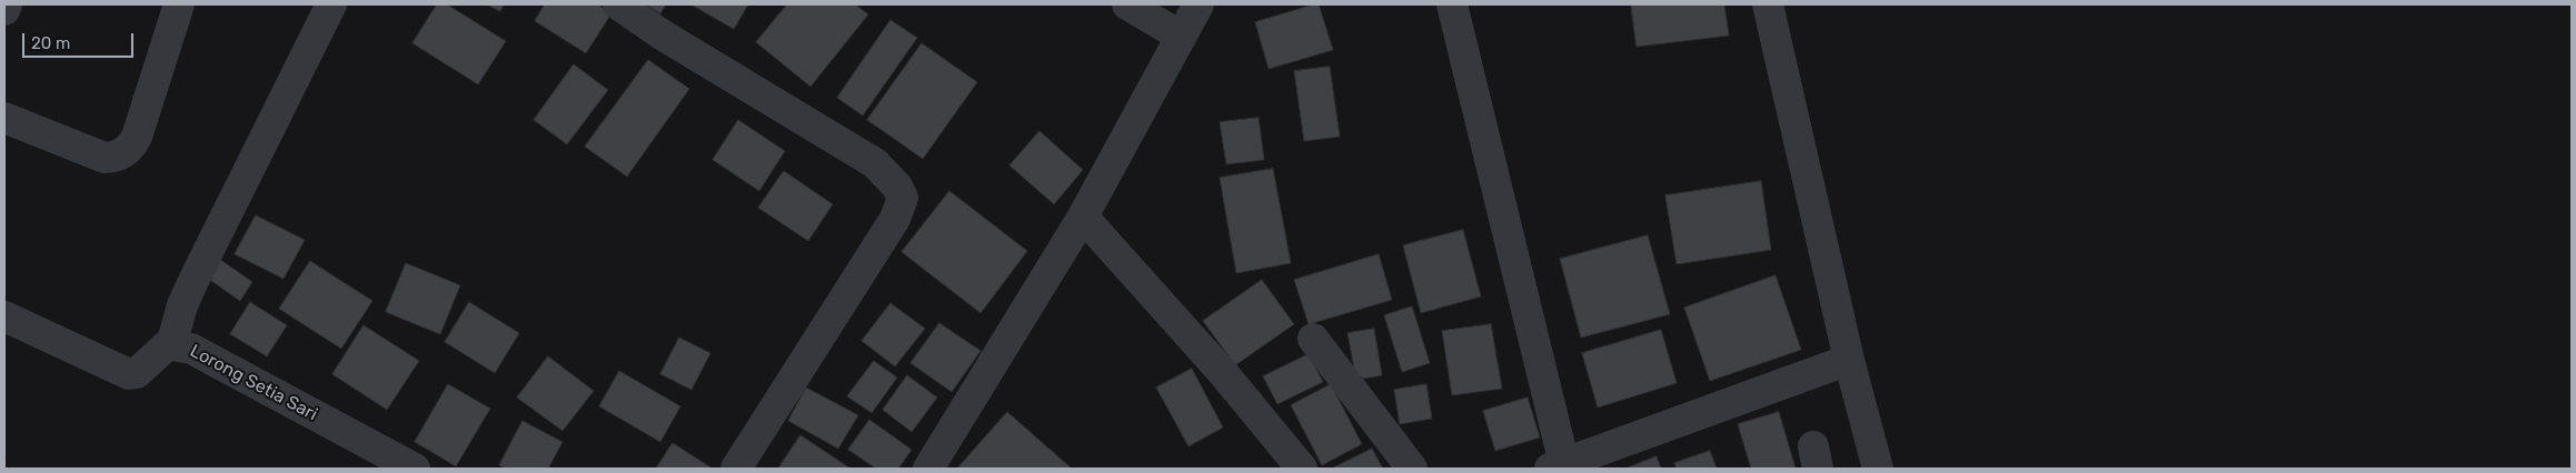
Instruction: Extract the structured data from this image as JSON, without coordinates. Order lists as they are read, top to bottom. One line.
{"streets":{"street":["Lorong Setia Sari"]},"scale_bar":"20 m"}
